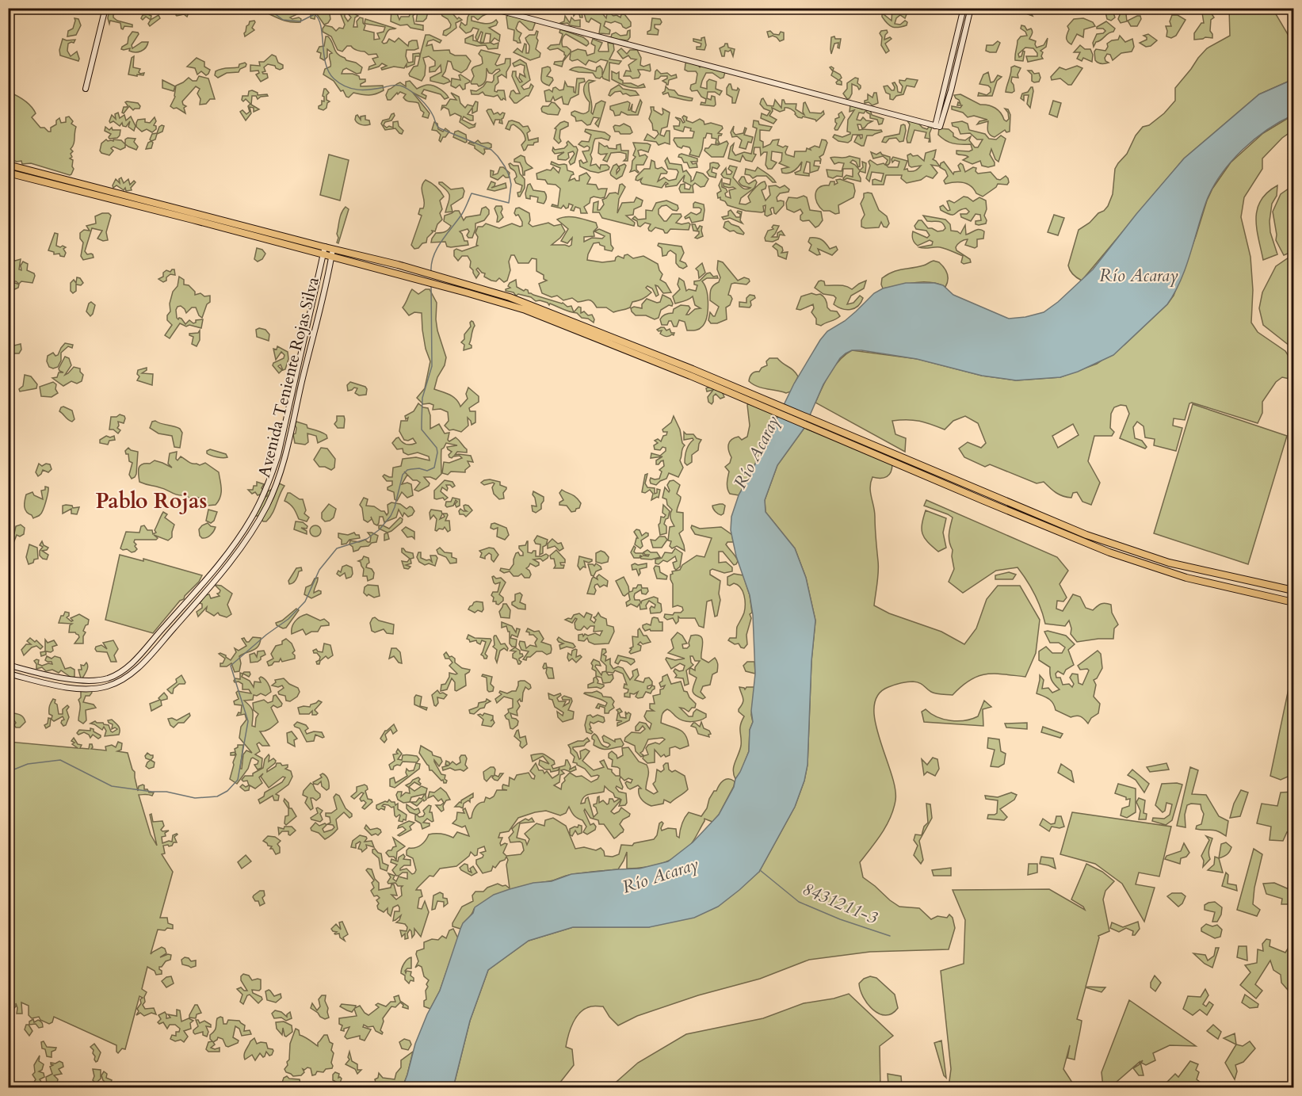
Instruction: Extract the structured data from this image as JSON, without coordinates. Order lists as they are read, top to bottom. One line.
{"streets":{"street":["Avenida Teniente Rojas Silva"]},"districts":["Pablo Rojas"],"water":["Río Acaray","8431211-3"]}
